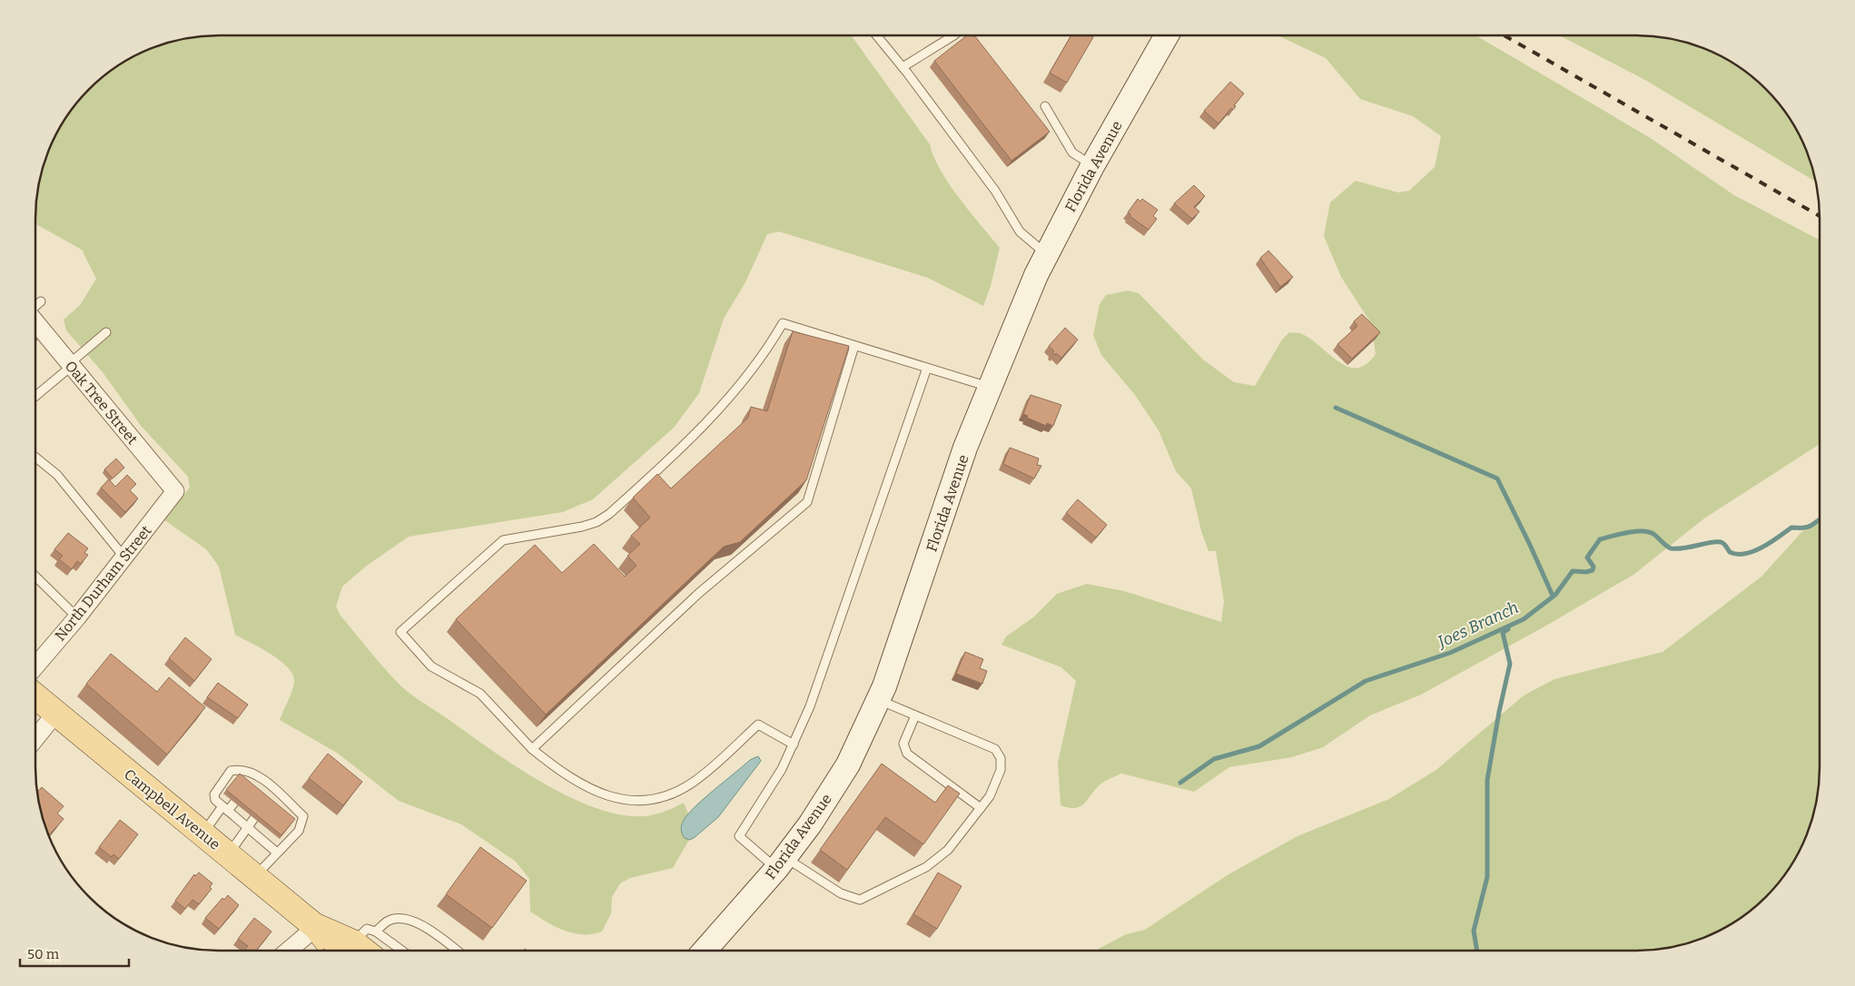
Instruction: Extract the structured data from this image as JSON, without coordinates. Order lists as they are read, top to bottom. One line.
{"streets":{"main road":["Florida Avenue","Campbell Avenue"],"street":["Oak Tree Street","North Durham Street"]},"crossings":[["Oak Tree Street","North Durham Street"]],"water":["Joes Branch"],"scale_bar":"50 m"}
